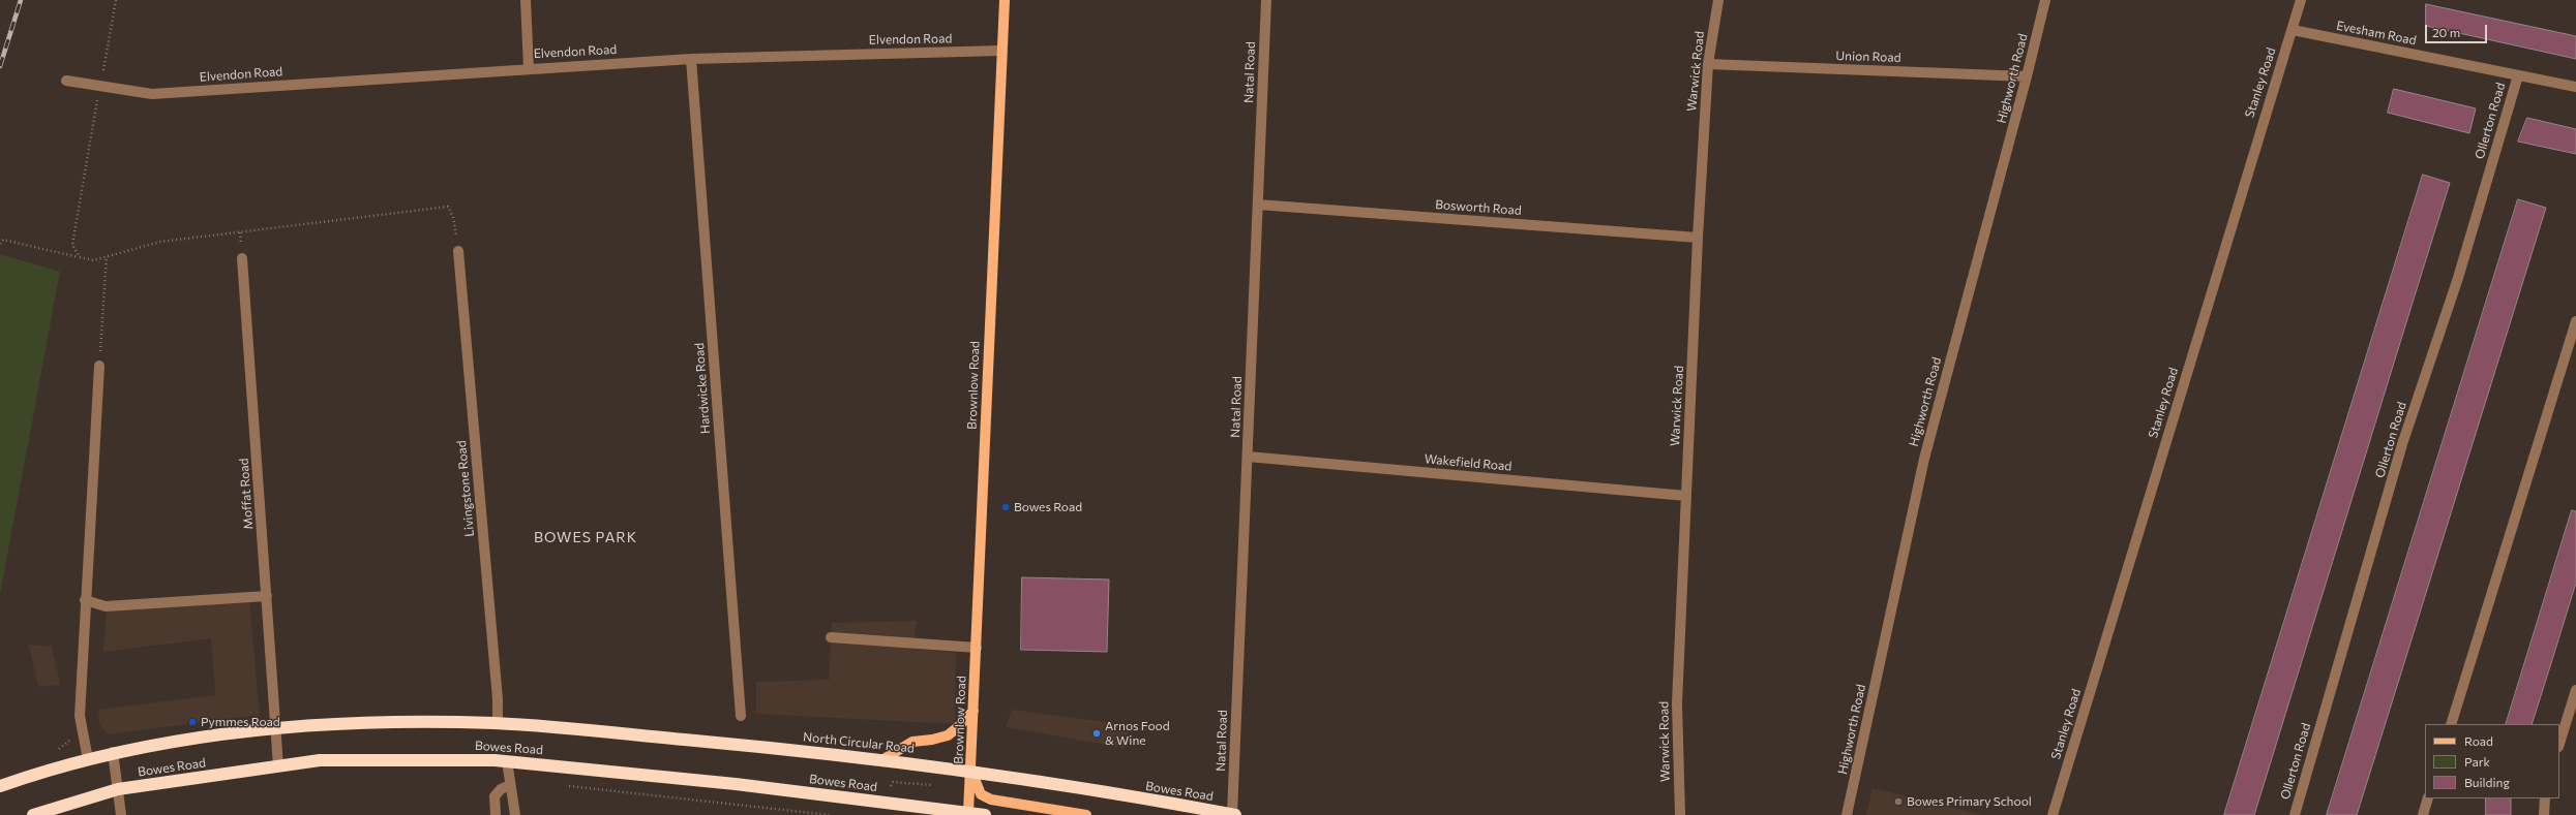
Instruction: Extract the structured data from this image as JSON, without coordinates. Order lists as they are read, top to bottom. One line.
{"streets":{"highway":["North Circular Road","Bowes Road"],"main road":["Brownlow Road"],"street":["Evesham Road","Elvendon Road","Union Road","Warwick Road","Natal Road","Highworth Road","Stanley Road","Ollerton Road","Bosworth Road","Hardwicke Road","Wakefield Road","Livingstone Road","Moffat Road"]},"crossings":[["Evesham Road","Stanley Road"],["Evesham Road","Ollerton Road"],["Elvendon Road","Brownlow Road"],["Elvendon Road","Hardwicke Road"],["Union Road","Warwick Road"],["Union Road","Highworth Road"],["Warwick Road","Bosworth Road"],["Warwick Road","Wakefield Road"],["Natal Road","Bosworth Road"],["Natal Road","Wakefield Road"],["Natal Road","Bowes Road"],["Brownlow Road","North Circular Road"],["Brownlow Road","Bowes Road"],["Livingstone Road","Bowes Road"],["Moffat Road","Bowes Road"],["North Circular Road","Bowes Road"]],"districts":["BOWES PARK"],"places":["Bowes Road","Pymmes Road","Arnos Food & Wine","Bowes Primary School"],"legend":["Road","Park","Building"],"scale_bar":"20 m"}
